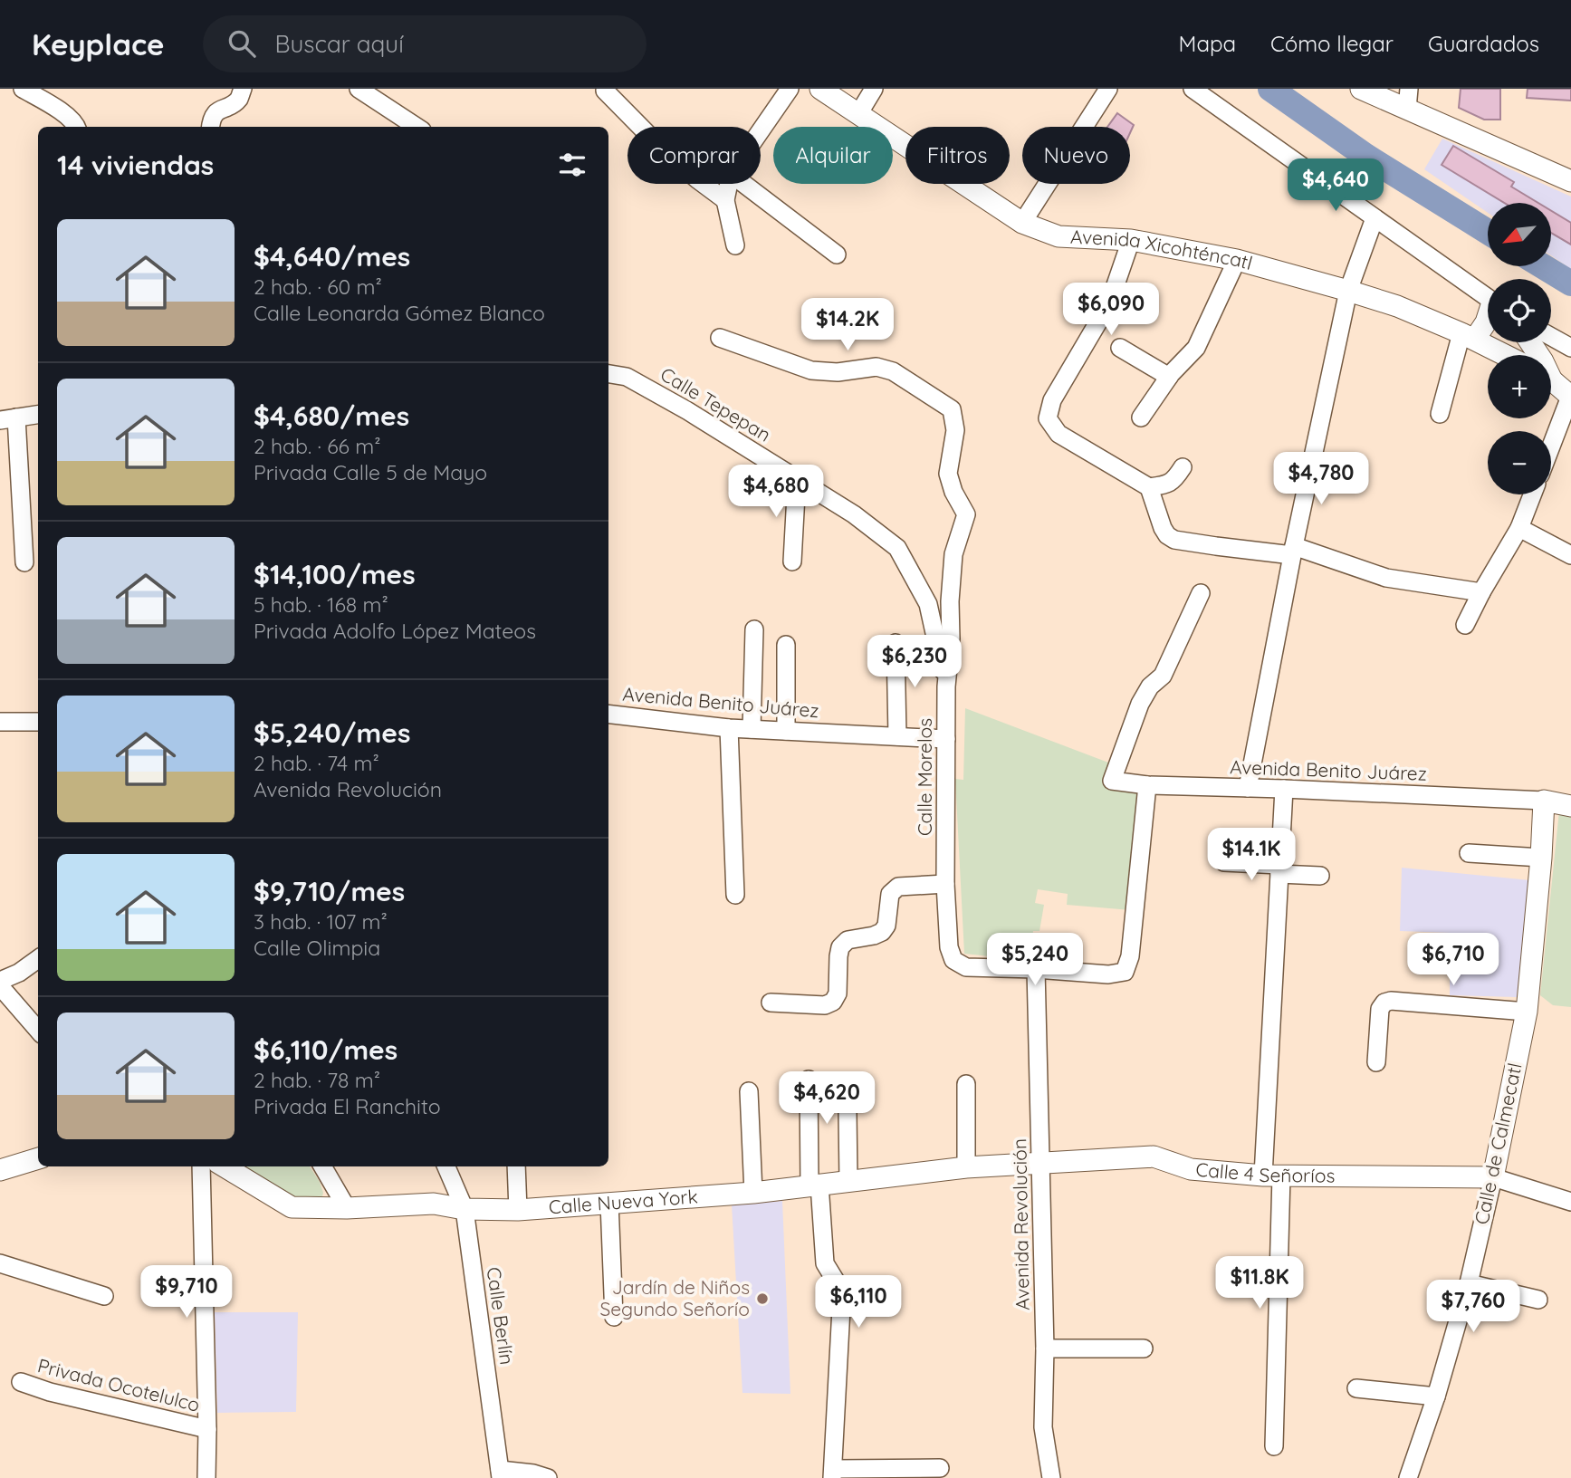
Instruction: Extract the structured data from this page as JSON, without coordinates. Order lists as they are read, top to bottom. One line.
{"streets":{"street":["Avenida Xicohténcatl","Calle Tepepan","Avenida Benito Juárez","Calle Morelos","Calle de Calmecatl","Calle 4 Señoríos","Calle Nueva York","Avenida Revolución","Calle Berlín","Privada Ocotelulco"]},"crossings":[["Calle Tepepan","Calle Morelos"],["Avenida Benito Juárez","Calle Morelos"],["Avenida Benito Juárez","Calle de Calmecatl"],["Calle Morelos","Avenida Revolución"],["Calle de Calmecatl","Calle 4 Señoríos"],["Calle 4 Señoríos","Calle Nueva York"],["Calle 4 Señoríos","Avenida Revolución"],["Calle Nueva York","Avenida Revolución"],["Calle Nueva York","Calle Berlín"]],"places":["Jardín de Niños Segundo Señorío"],"north":"bottom left","page":{"header":"Keyplace","search":"Buscar aquí","nav":["Mapa","Cómo llegar","Guardados"],"chip":["Comprar","Alquilar","Filtros","Nuevo"],"heading":"14 viviendas","price":["$4,640","$6,090","$14.2K","$4,780","$4,680","$6,230","$14.1K","$5,240","$6,710","$4,620","$11.8K","$9,710","$6,110","$7,760"],"map_buttons":["+","−"],"list":[{"name":"$4,640/mes","note":"2 hab. · 60 m² · Calle Leonarda Gómez Blanco"},{"name":"$4,680/mes","note":"2 hab. · 66 m² · Privada Calle 5 de Mayo"},{"name":"$14,100/mes","note":"5 hab. · 168 m² · Privada Adolfo López Mateos"},{"name":"$5,240/mes","note":"2 hab. · 74 m² · Avenida Revolución"},{"name":"$9,710/mes","note":"3 hab. · 107 m² · Calle Olimpia"},{"name":"$6,110/mes","note":"2 hab. · 78 m² · Privada El Ranchito"}]}}
